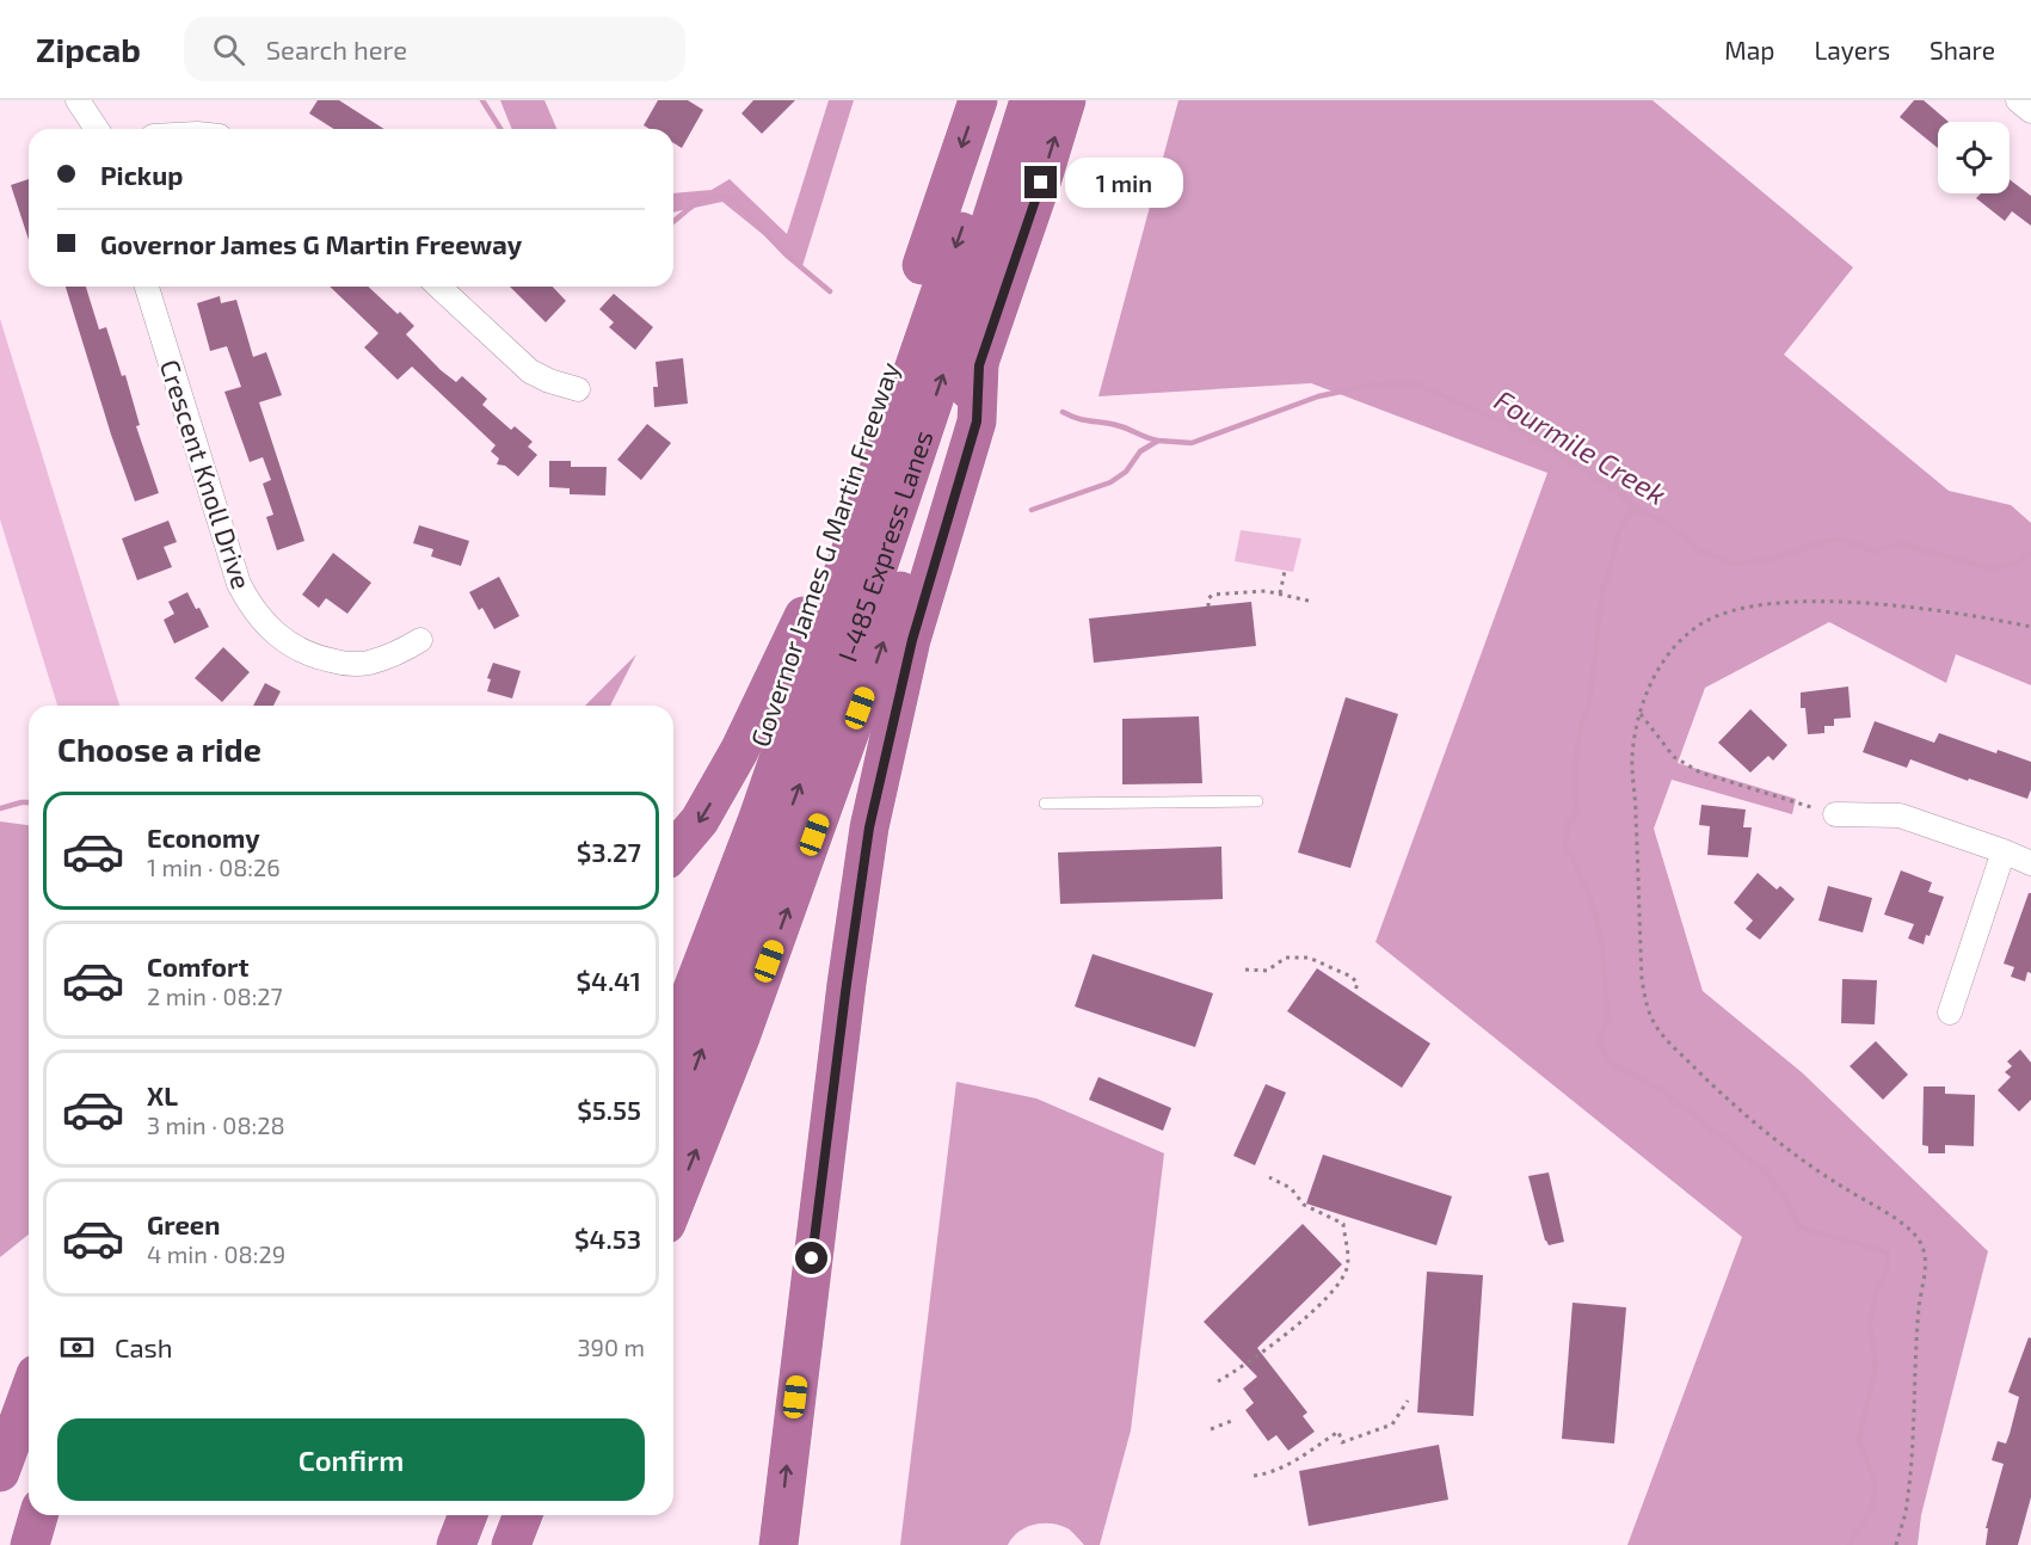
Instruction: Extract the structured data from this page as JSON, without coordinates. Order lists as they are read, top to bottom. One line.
{"streets":{"highway":["I-485 Express Lanes","Governor James G Martin Freeway"],"street":["Crescent Knoll Drive"]},"water":["Fourmile Creek"],"page":{"header":"Zipcab","search":"Search here","nav":["Map","Layers","Share"],"banner":["Pickup","Governor James G Martin Freeway"],"bubble":"1 min","heading":"Choose a ride","list":[{"name":"Economy","note":"1 min · 08:26","value":"$3.27"},{"name":"Comfort","note":"2 min · 08:27","value":"$4.41"},{"name":"XL","note":"3 min · 08:28","value":"$5.55"},{"name":"Green","note":"4 min · 08:29","value":"$4.53"}],"pay":["Cash","390 m"],"buttons":"Confirm"}}
